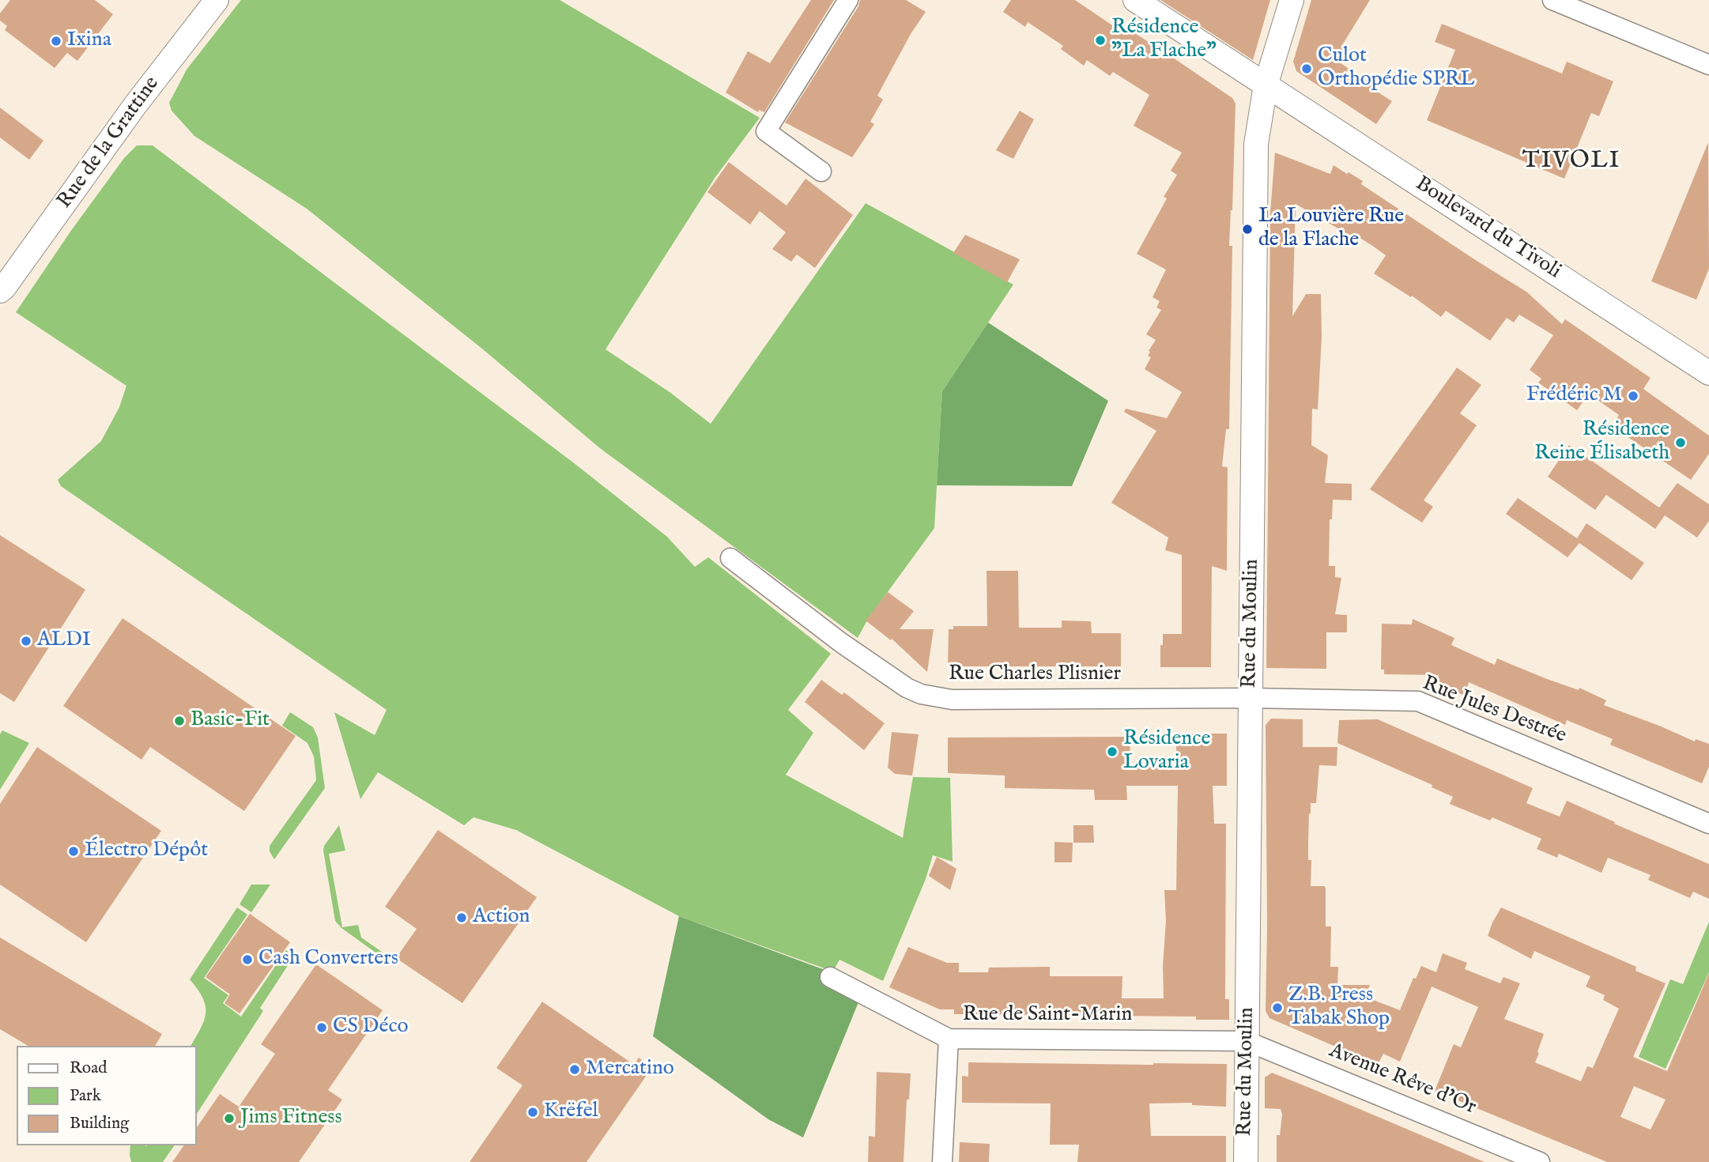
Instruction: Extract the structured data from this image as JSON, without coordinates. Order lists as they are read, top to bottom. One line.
{"streets":{"street":["Rue de la Grattine","Boulevard du Tivoli","Rue du Moulin","Rue Charles Plisnier","Rue Jules Destrée","Rue de Saint-Marin","Avenue Rêve d'Or"]},"crossings":[["Boulevard du Tivoli","Rue du Moulin"],["Rue du Moulin","Rue Charles Plisnier"],["Rue du Moulin","Rue Jules Destrée"],["Rue du Moulin","Rue de Saint-Marin"],["Rue du Moulin","Avenue Rêve d'Or"],["Rue Charles Plisnier","Rue Jules Destrée"],["Rue de Saint-Marin","Avenue Rêve d'Or"]],"districts":["TIVOLI"],"places":["Résidence \"La Flache\"","Ixina","Culot Orthopédie SPRL","La Louvière Rue de la Flache","Frédéric M","Résidence Reine Élisabeth","ALDI","Basic-Fit","Résidence Lovaria","Électro Dépôt","Action","Cash Converters","Z.B. Press Tabak Shop","CS Déco","Mercatino","Krëfel","Jims Fitness"],"legend":["Road","Park","Building"]}
